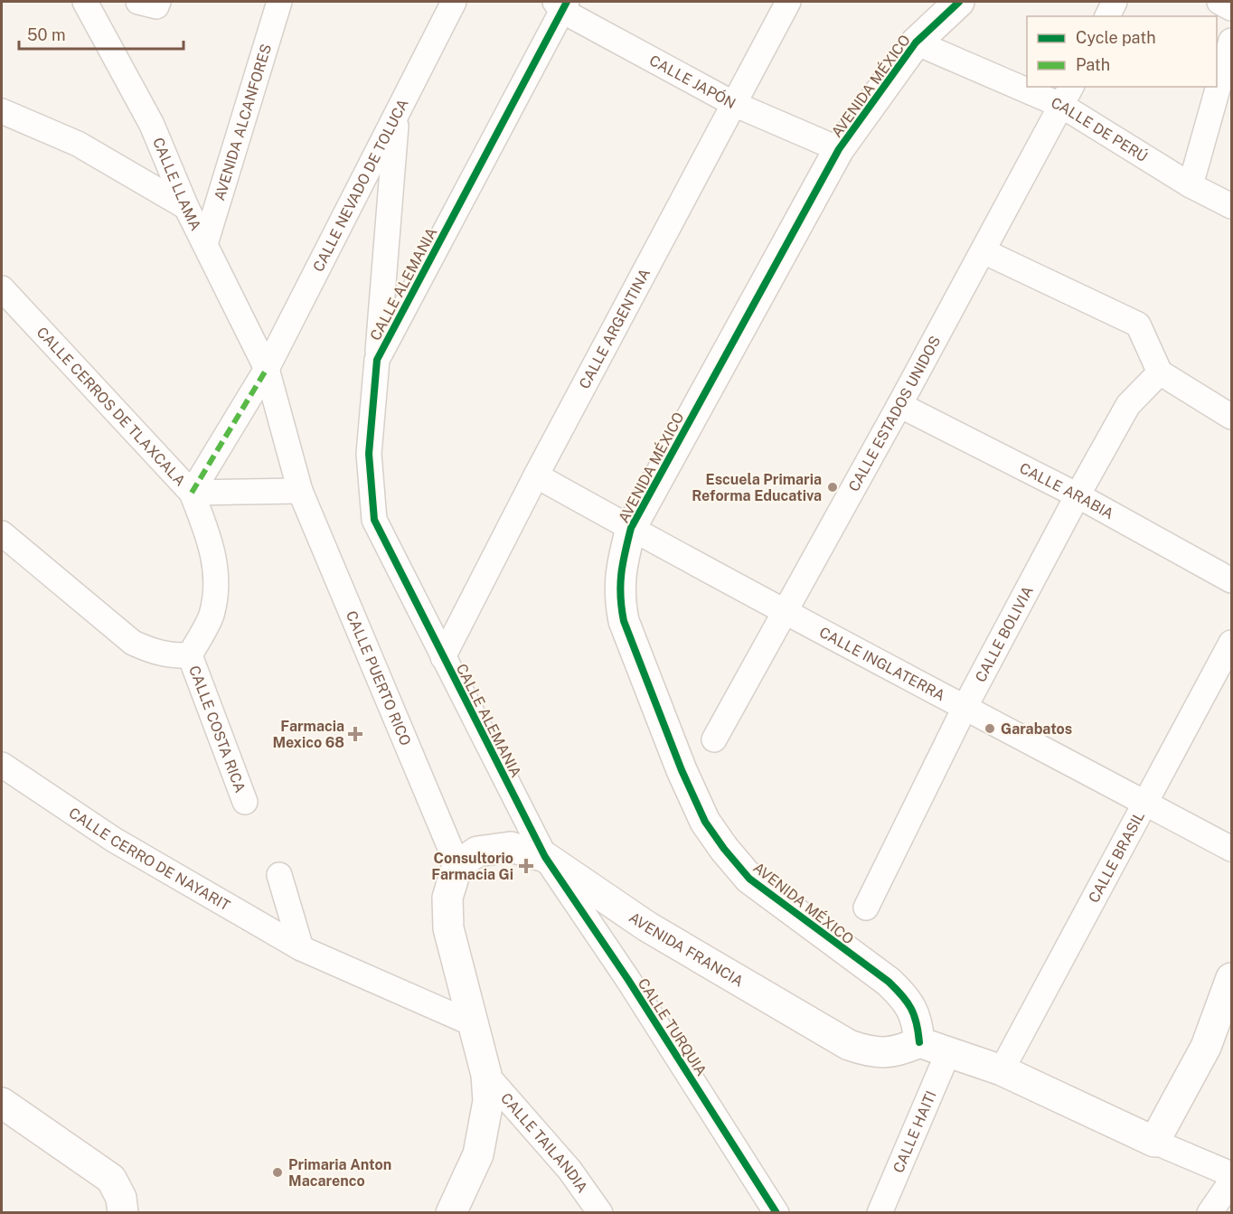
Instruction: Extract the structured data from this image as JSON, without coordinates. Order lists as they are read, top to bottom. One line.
{"streets":{"street":["CALLE JAPÓN","AVENIDA MÉXICO","AVENIDA ALCANFORES","CALLE DE PERÚ","CALLE LLAMA","CALLE NEVADO DE TOLUCA","CALLE ALEMANIA","CALLE ARGENTINA","CALLE CERROS DE TLAXCALA","CALLE ESTADOS UNIDOS","CALLE ARABIA","CALLE BOLIVIA","CALLE INGLATERRA","CALLE PUERTO RICO","CALLE COSTA RICA","CALLE BRASIL","CALLE CERRO DE NAYARIT","AVENIDA FRANCIA","CALLE TURQUIA","CALLE HAITI","CALLE TAILANDIA"]},"crossings":[["CALLE JAPÓN","AVENIDA MÉXICO"],["CALLE JAPÓN","CALLE ALEMANIA"],["CALLE JAPÓN","CALLE ARGENTINA"],["AVENIDA MÉXICO","CALLE DE PERÚ"],["AVENIDA MÉXICO","CALLE INGLATERRA"],["AVENIDA MÉXICO","AVENIDA FRANCIA"],["AVENIDA ALCANFORES","CALLE LLAMA"],["CALLE DE PERÚ","CALLE ESTADOS UNIDOS"],["CALLE LLAMA","CALLE NEVADO DE TOLUCA"],["CALLE NEVADO DE TOLUCA","CALLE CERROS DE TLAXCALA"],["CALLE ALEMANIA","CALLE ARGENTINA"],["CALLE ALEMANIA","AVENIDA FRANCIA"],["CALLE ALEMANIA","CALLE TURQUIA"],["CALLE ARGENTINA","CALLE INGLATERRA"],["CALLE CERROS DE TLAXCALA","CALLE PUERTO RICO"],["CALLE ESTADOS UNIDOS","CALLE ARABIA"],["CALLE ESTADOS UNIDOS","CALLE INGLATERRA"],["CALLE ARABIA","CALLE BOLIVIA"],["CALLE BOLIVIA","CALLE INGLATERRA"],["CALLE INGLATERRA","CALLE BRASIL"],["CALLE PUERTO RICO","AVENIDA FRANCIA"],["AVENIDA FRANCIA","CALLE TURQUIA"]],"places":{"other":["Escuela Primaria Reforma Educativa","Garabatos","Primaria Anton Macarenco"],"health":["Farmacia Mexico 68","Consultorio Farmacia Gi"]},"legend":["Cycle path","Path"],"scale_bar":"50 m"}
